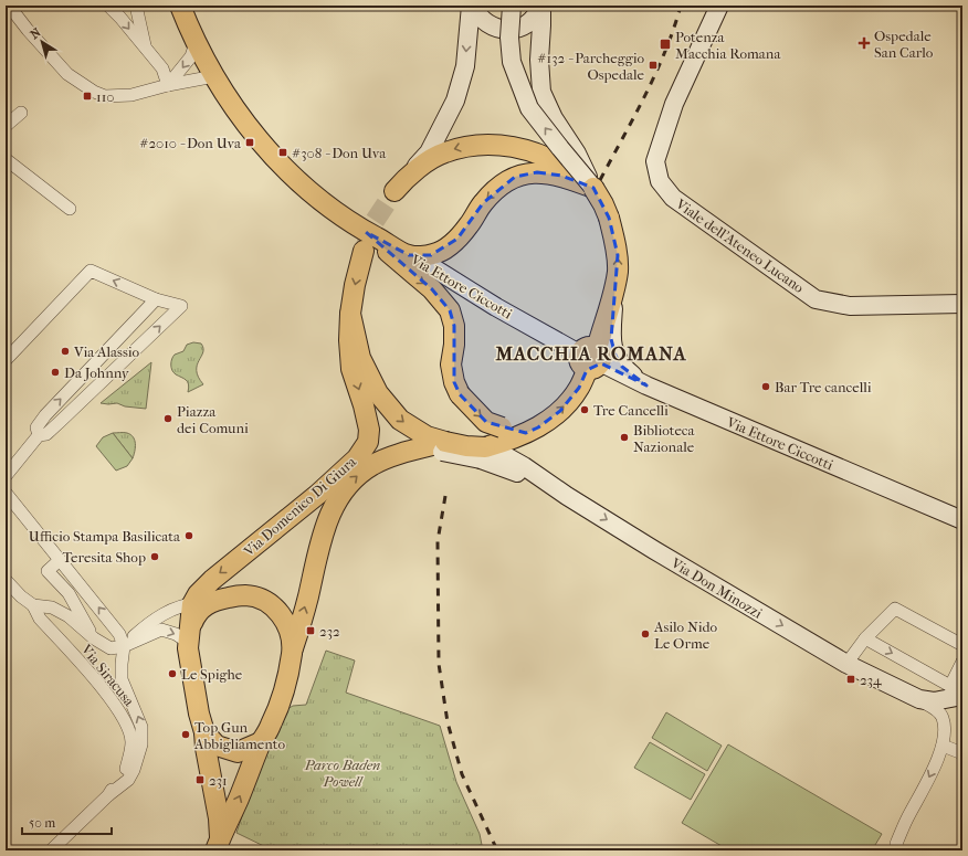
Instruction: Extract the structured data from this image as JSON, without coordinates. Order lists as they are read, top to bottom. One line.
{"streets":{"main road":["Viale dell'Ateneo Lucano","Via Ettore Ciccotti","Via Domenico Di Giura","Via Don Minozzi"],"street":["Via Siracusa"]},"crossings":[["Via Ettore Ciccotti","Via Domenico Di Giura"]],"one_way":["Via Domenico Di Giura","Via Don Minozzi"],"districts":["MACCHIA ROMANA"],"parks":["Parco Baden Powell"],"places":{"health":["Ospedale San Carlo"],"transit":["Potenza Macchia Romana","#132 - Parcheggio Ospedale","110","#2010 - Don Uva","#308 - Don Uva","232","234","231"],"other":["Via Alassio","Da Johnny","Bar Tre cancelli","Tre Cancelli","Piazza dei Comuni","Biblioteca Nazionale","Ufficio Stampa Basilicata","Teresita Shop","Asilo Nido Le Orme","Le Spighe","Top Gun Abbigliamento"]},"scale_bar":"50 m","north":"top left"}
